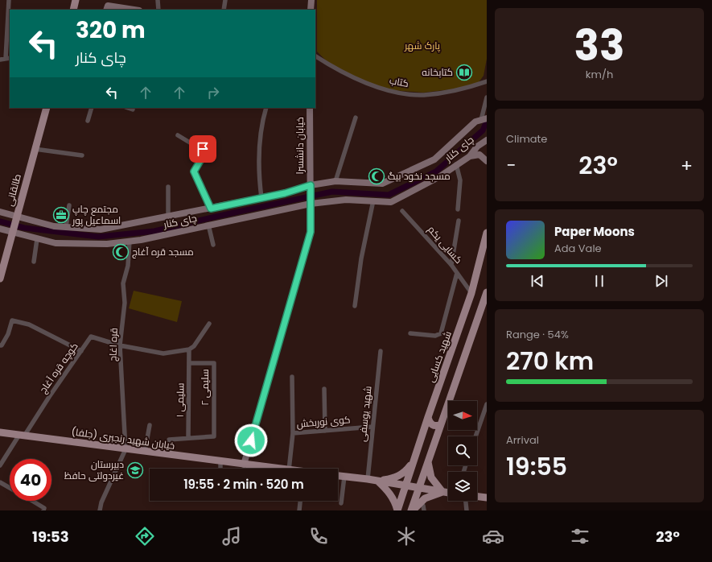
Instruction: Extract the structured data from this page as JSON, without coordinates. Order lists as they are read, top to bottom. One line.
{"streets":{"main road":["طالقانی","شهید کسایی","خیابان شهید رنجبری (جلفا)"],"street":["کتاب","خیابان دانشسرا","چای کنار","کسایی یکم","قره اغاج","کوچه قره آغاج","سلیمی ۲","سلیمی ۱","شهید یوسفی","کوی نوربخش"]},"crossings":[["خیابان دانشسرا","چای کنار"],["خیابان دانشسرا","خیابان شهید رنجبری (جلفا)"],["چای کنار","طالقانی"],["چای کنار","قره اغاج"],["کسایی یکم","شهید کسایی"],["قره اغاج","کوچه قره آغاج"],["قره اغاج","خیابان شهید رنجبری (جلفا)"],["کوچه قره آغاج","خیابان شهید رنجبری (جلفا)"],["سلیمی ۲","سلیمی ۱"],["شهید یوسفی","کوی نوربخش"]],"parks":["پارک شهر"],"places":{"library":["کتابخانه"],"mosque":["مسجد نخود‌ بیگ","مسجد قره آغاج"],"office":["مجتمع چاپ اسماعیل پور"],"school or university":["دبیرستان غیردولتی حافظ"]},"north":"right","page":{"tile":[["33","km/h"],"Climate",["Range · 54%","270 km"],["Arrival","19:55"]],"turn":["320 m","چای کنار"],"heat":["−","23°","+"],"song":["Paper Moons","Ada Vale"],"limit":"40","trip":"19:55 · 2 min · 520 m","tabs":["19:53","23°"]}}
